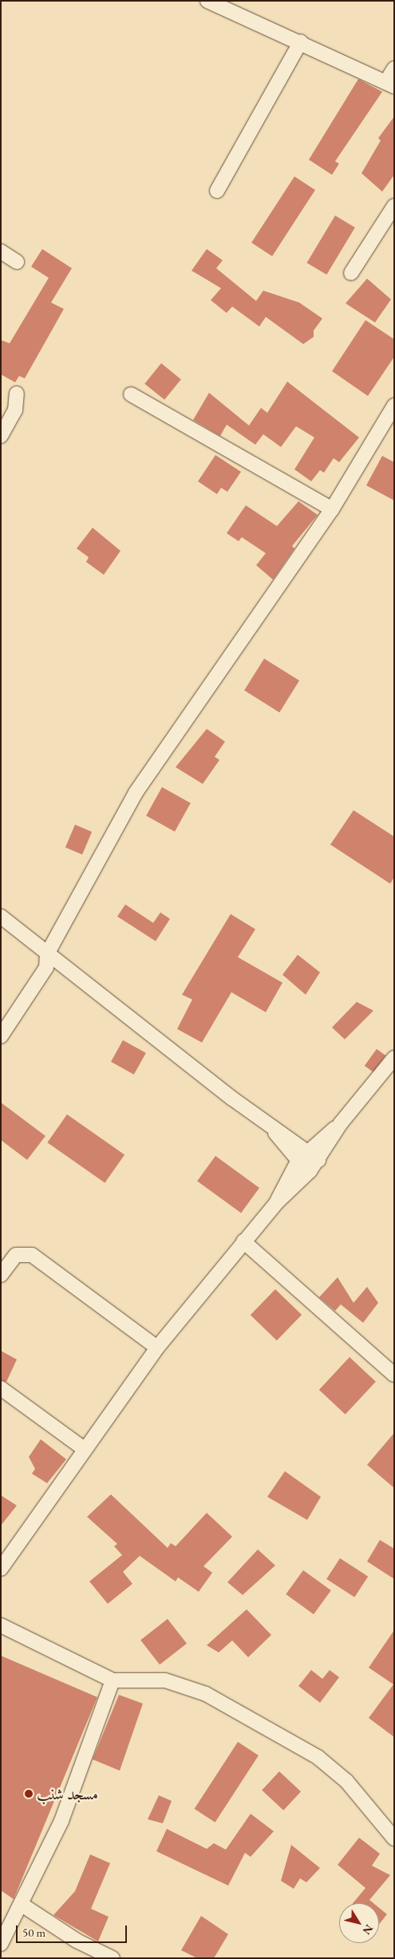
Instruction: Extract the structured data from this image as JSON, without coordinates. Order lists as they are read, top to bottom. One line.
{"places":["مسجد شنب"],"scale_bar":"50 m","north":"bottom right"}
